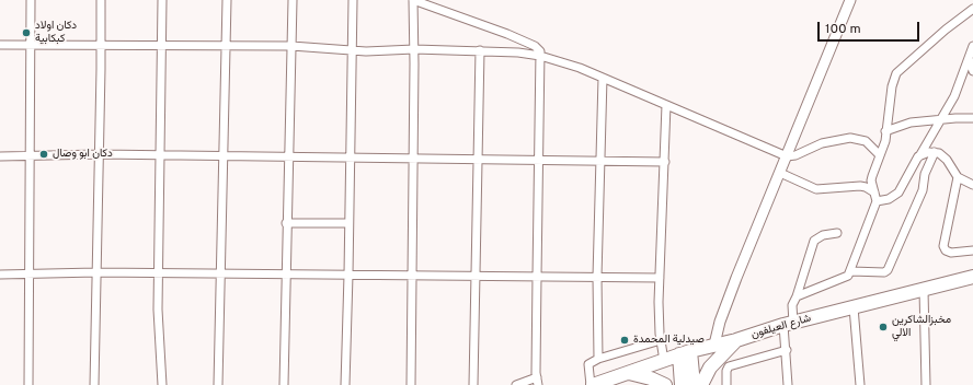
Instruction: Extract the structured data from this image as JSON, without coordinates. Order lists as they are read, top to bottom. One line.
{"streets":{"highway":["شارع العيلفون"]},"places":["دكان اولاد كبكابية","دكان ابو وصال","مخبزالشاكرين الالي","صيدلية المحمدة"],"scale_bar":"100 m"}
